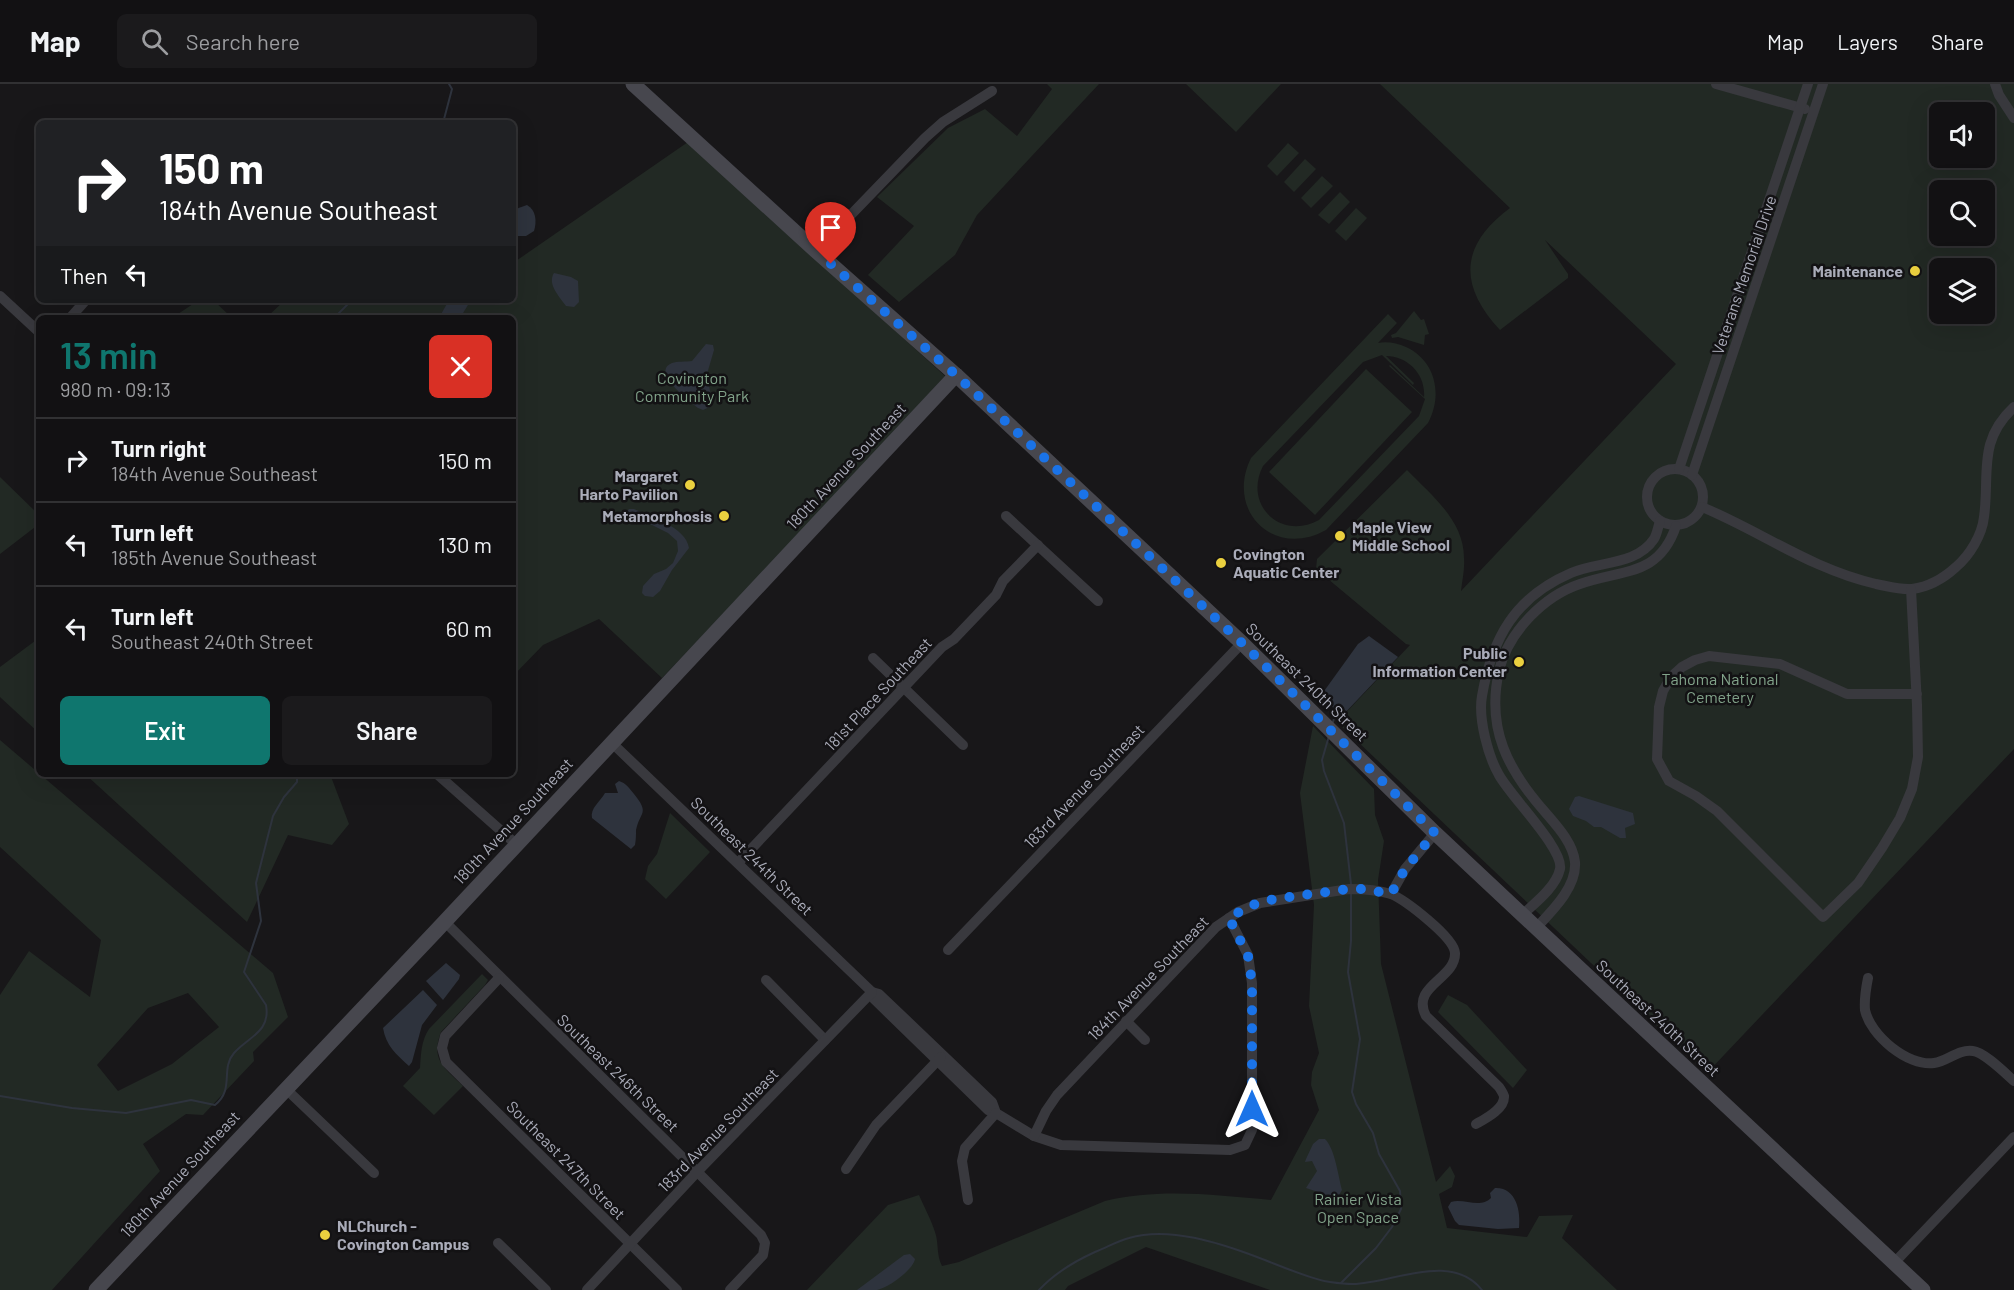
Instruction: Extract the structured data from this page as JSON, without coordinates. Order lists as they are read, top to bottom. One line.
{"streets":{"main road":["180th Avenue Southeast","Southeast 240th Street"],"street":["Veterans Memorial Drive","181st Place Southeast","183rd Avenue Southeast","Southeast 244th Street","184th Avenue Southeast","Southeast 246th Street","Southeast 247th Street"]},"crossings":[["180th Avenue Southeast","Southeast 240th Street"],["180th Avenue Southeast","Southeast 244th Street"],["180th Avenue Southeast","Southeast 246th Street"],["Southeast 240th Street","183rd Avenue Southeast"],["181st Place Southeast","Southeast 244th Street"],["183rd Avenue Southeast","Southeast 244th Street"],["183rd Avenue Southeast","Southeast 246th Street"],["183rd Avenue Southeast","Southeast 247th Street"],["Southeast 244th Street","184th Avenue Southeast"],["Southeast 246th Street","Southeast 247th Street"]],"parks":["Covington Community Park","Tahoma National Cemetery","Rainier Vista Open Space"],"places":["Maintenance","Margaret Harto Pavilion","Metamorphosis","Maple View Middle School","Covington Aquatic Center","Public Information Center","NLChurch - Covington Campus"],"page":{"header":"Map","search":"Search here","nav":["Map","Layers","Share"],"turn":["150 m","184th Avenue Southeast"],"then":"Then","heading":["13 min","980 m · 09:13"],"list":[{"name":"Turn right","note":"184th Avenue Southeast","value":"150 m"},{"name":"Turn left","note":"185th Avenue Southeast","value":"130 m"},{"name":"Turn left","note":"Southeast 240th Street","value":"60 m"}],"buttons":["Exit","Share"]}}
